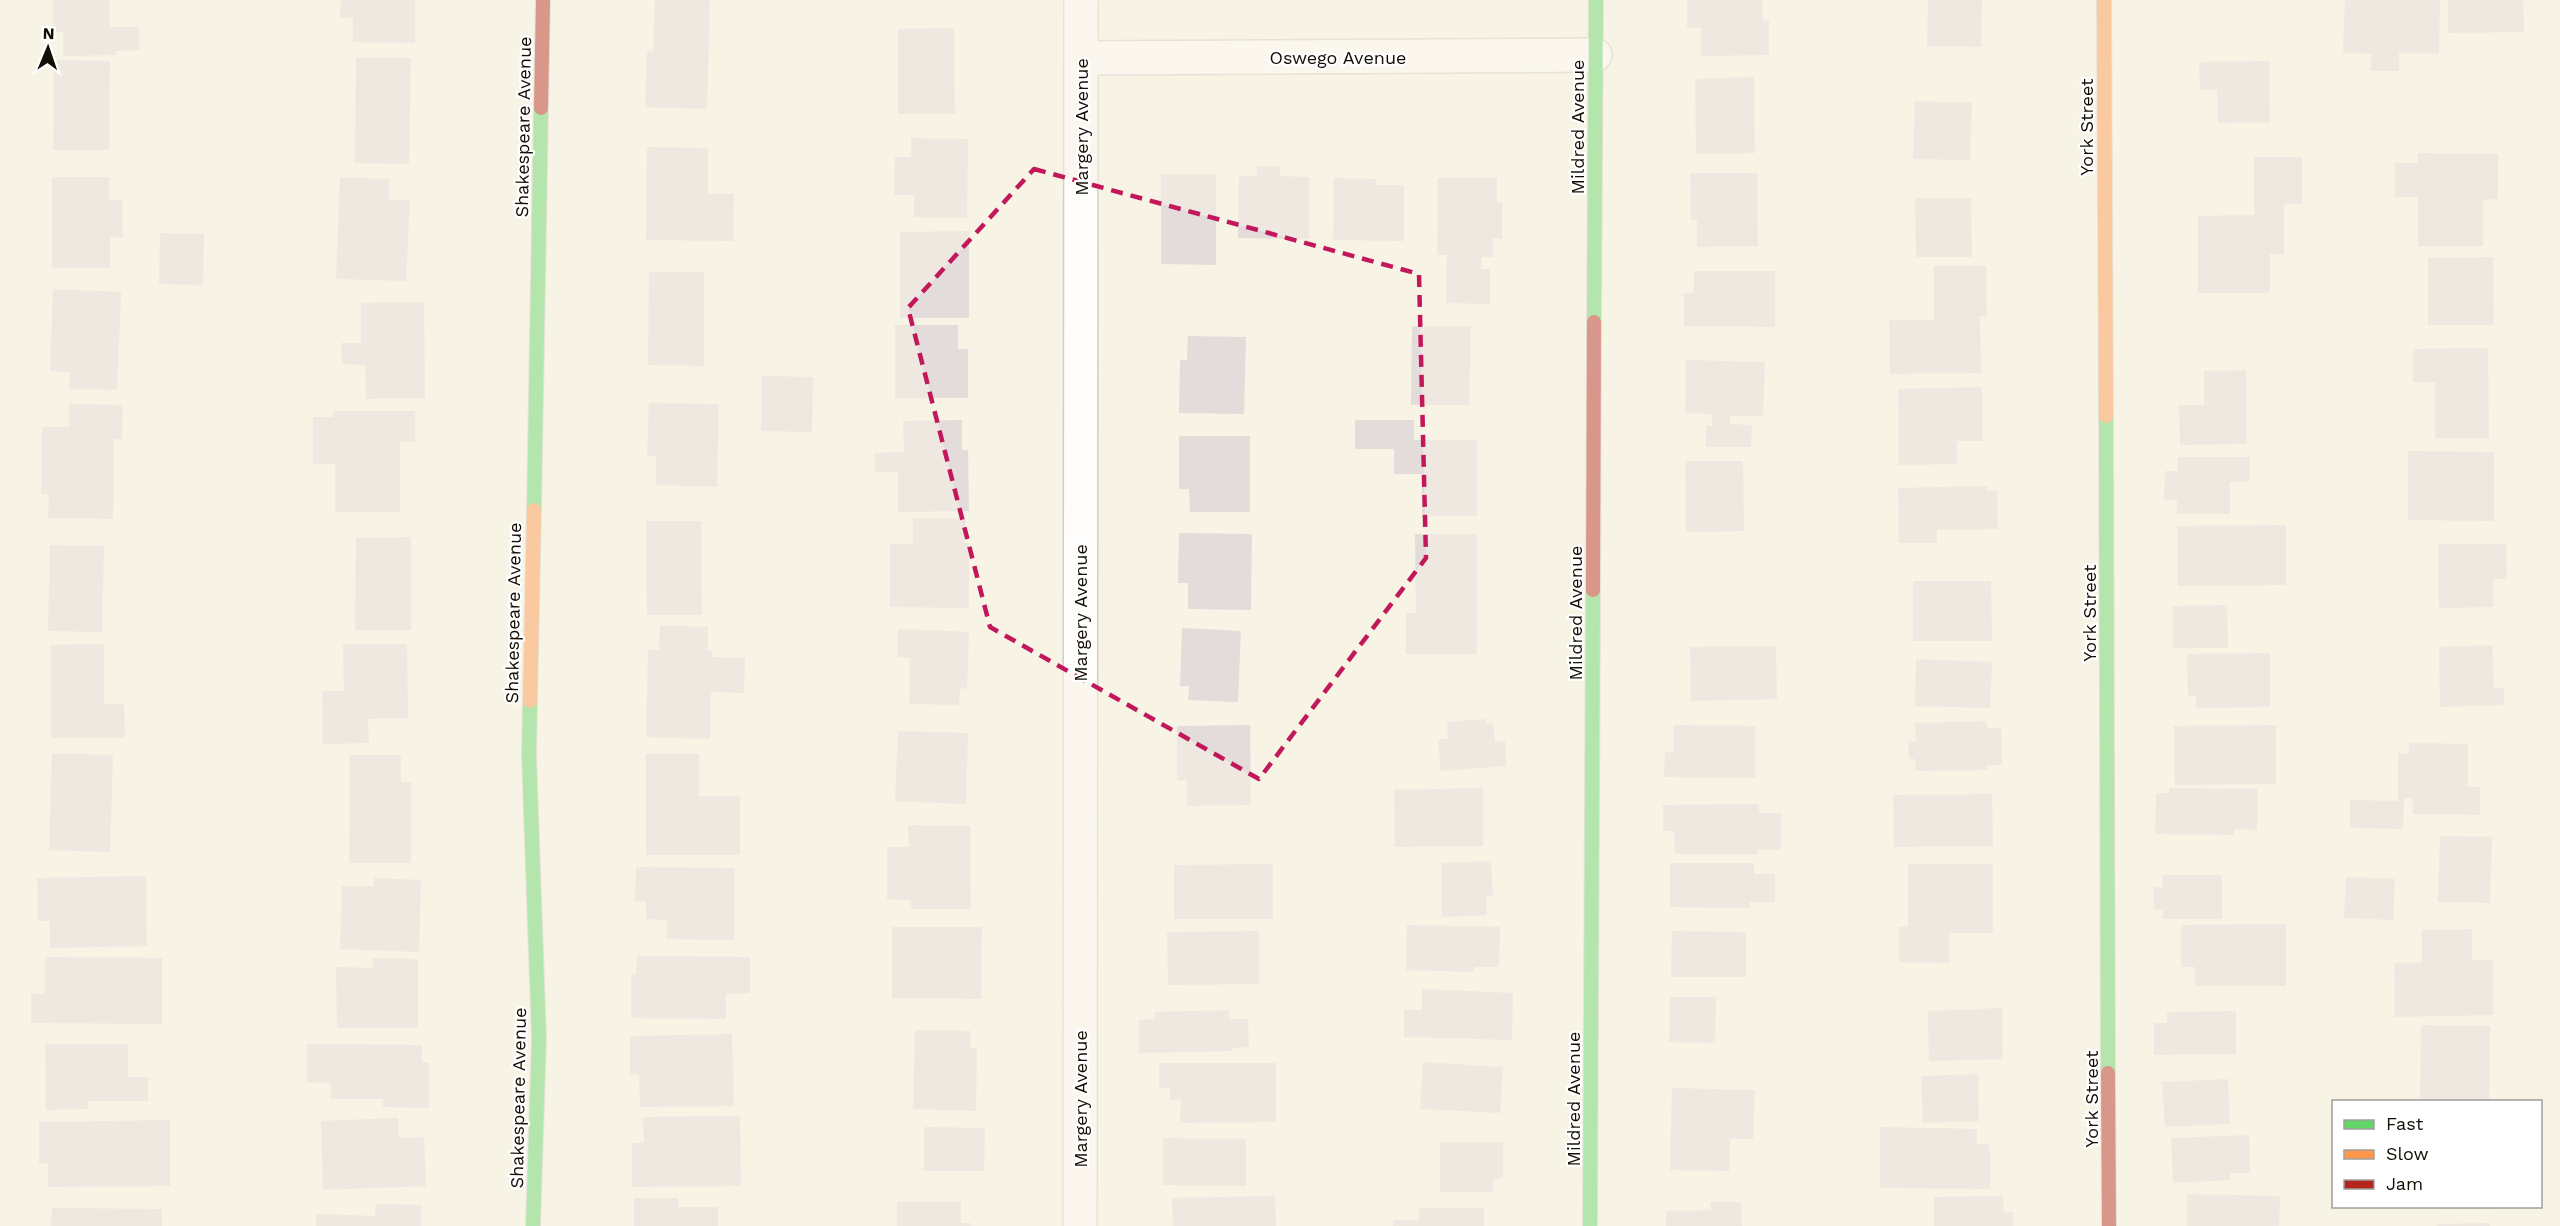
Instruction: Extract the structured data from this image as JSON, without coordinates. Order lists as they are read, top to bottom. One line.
{"streets":{"street":["Oswego Avenue","Shakespeare Avenue","Margery Avenue","Mildred Avenue","York Street"]},"crossings":[["Oswego Avenue","Margery Avenue"],["Oswego Avenue","Mildred Avenue"]],"legend":["Fast","Slow","Jam"],"north":"top"}
